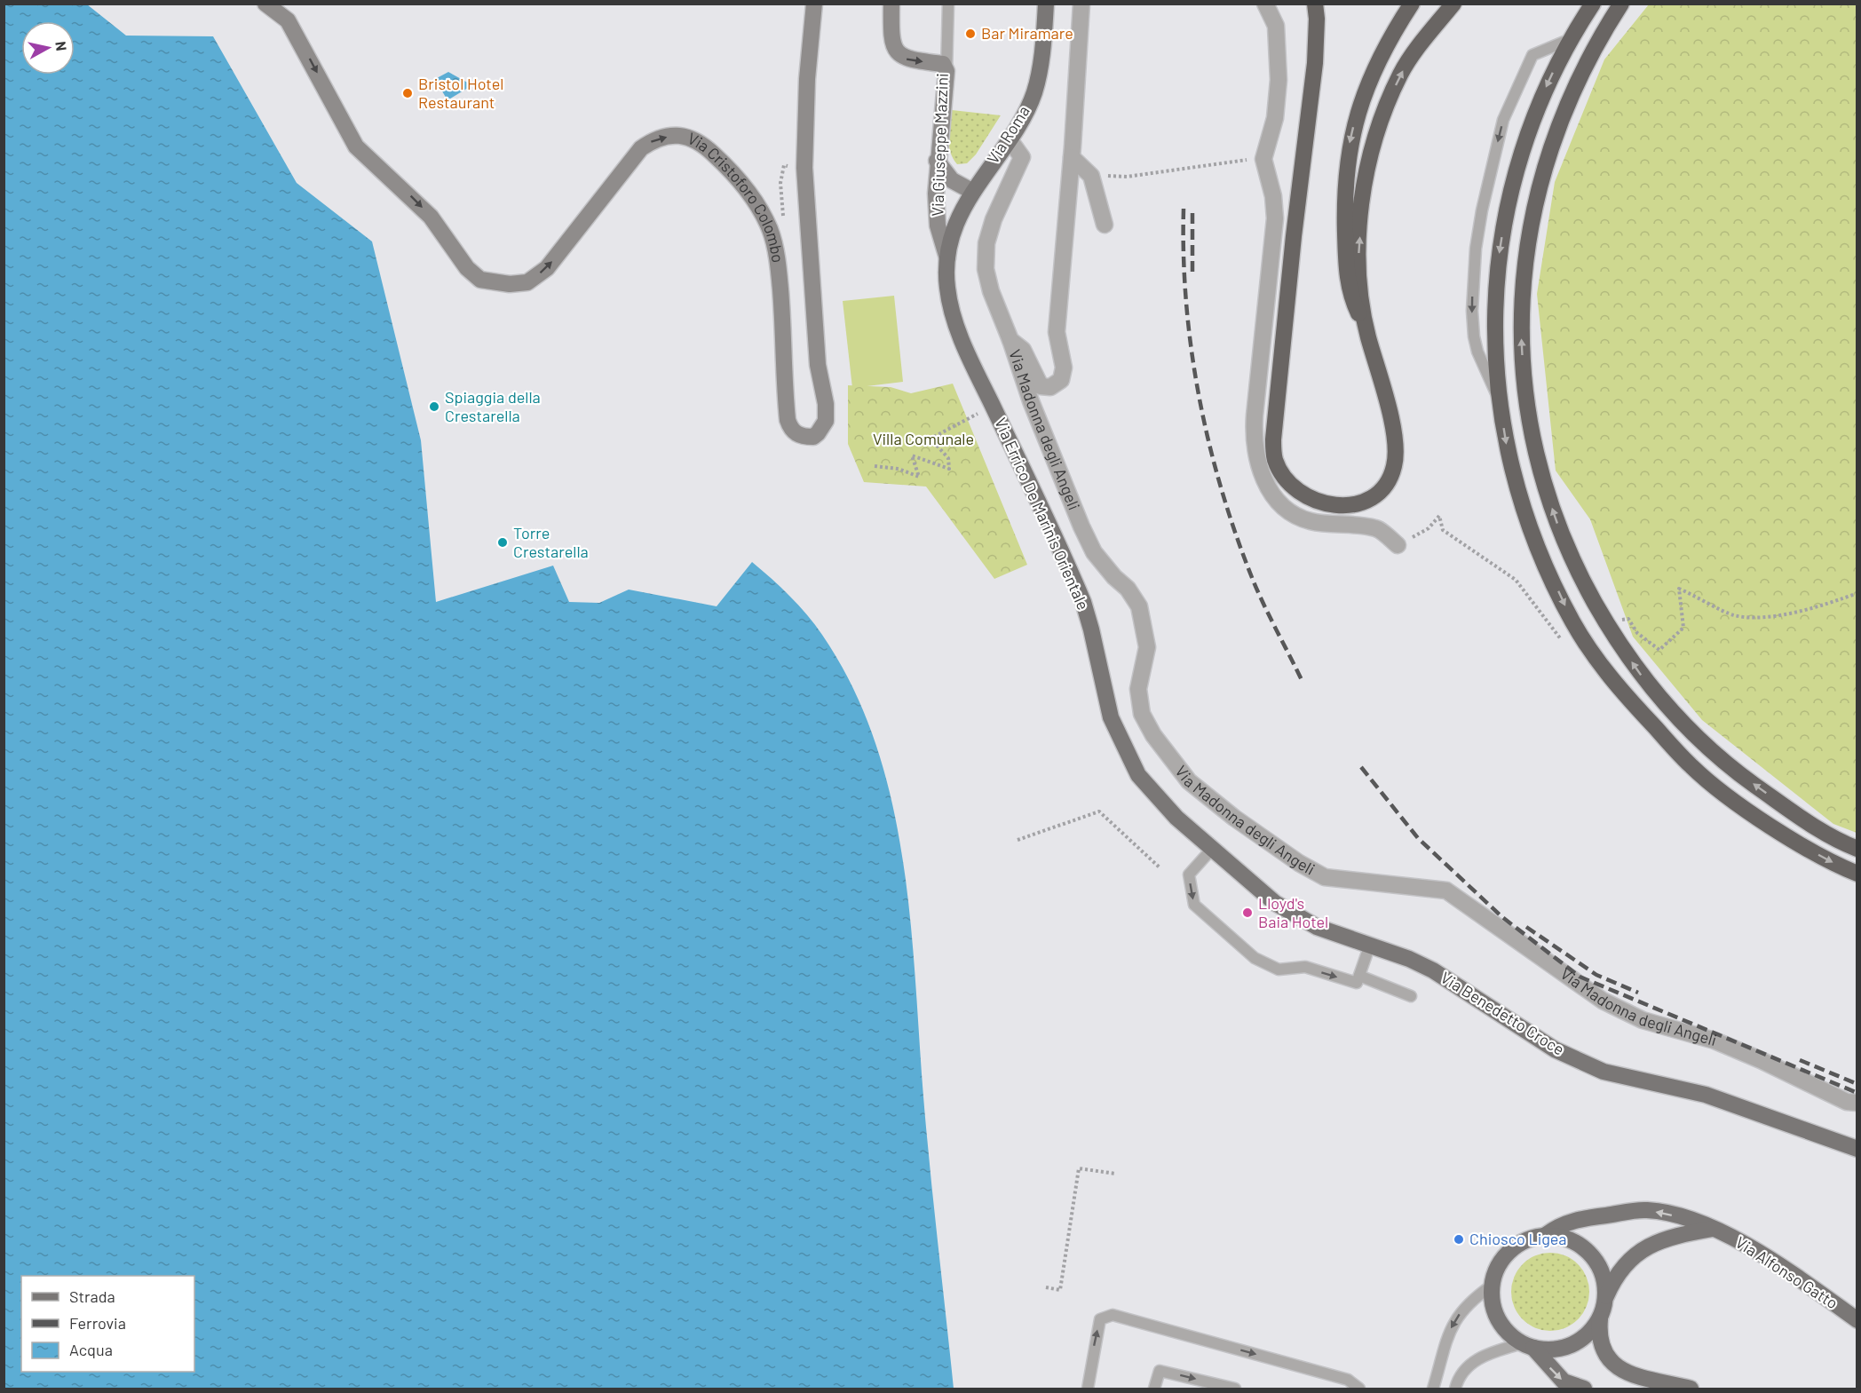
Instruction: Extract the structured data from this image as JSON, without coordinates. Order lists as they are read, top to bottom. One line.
{"streets":{"main road":["Via Roma","Via Errico De Marinis Orientale","Via Benedetto Croce","Via Alfonso Gatto"],"street":["Via Giuseppe Mazzini","Via Cristoforo Colombo","Via Madonna degli Angeli"]},"crossings":[["Via Roma","Via Giuseppe Mazzini"],["Via Roma","Via Madonna degli Angeli"],["Via Roma","Via Errico De Marinis Orientale"],["Via Giuseppe Mazzini","Via Errico De Marinis Orientale"],["Via Errico De Marinis Orientale","Via Benedetto Croce"]],"one_way":["Via Alfonso Gatto"],"parks":["Villa Comunale"],"places":["Bar Miramare","Bristol Hotel Restaurant","Spiaggia della Crestarella","Torre Crestarella","Lloyd's Baia Hotel","Chiosco Ligea"],"legend":["Strada","Ferrovia","Acqua"],"north":"right"}
